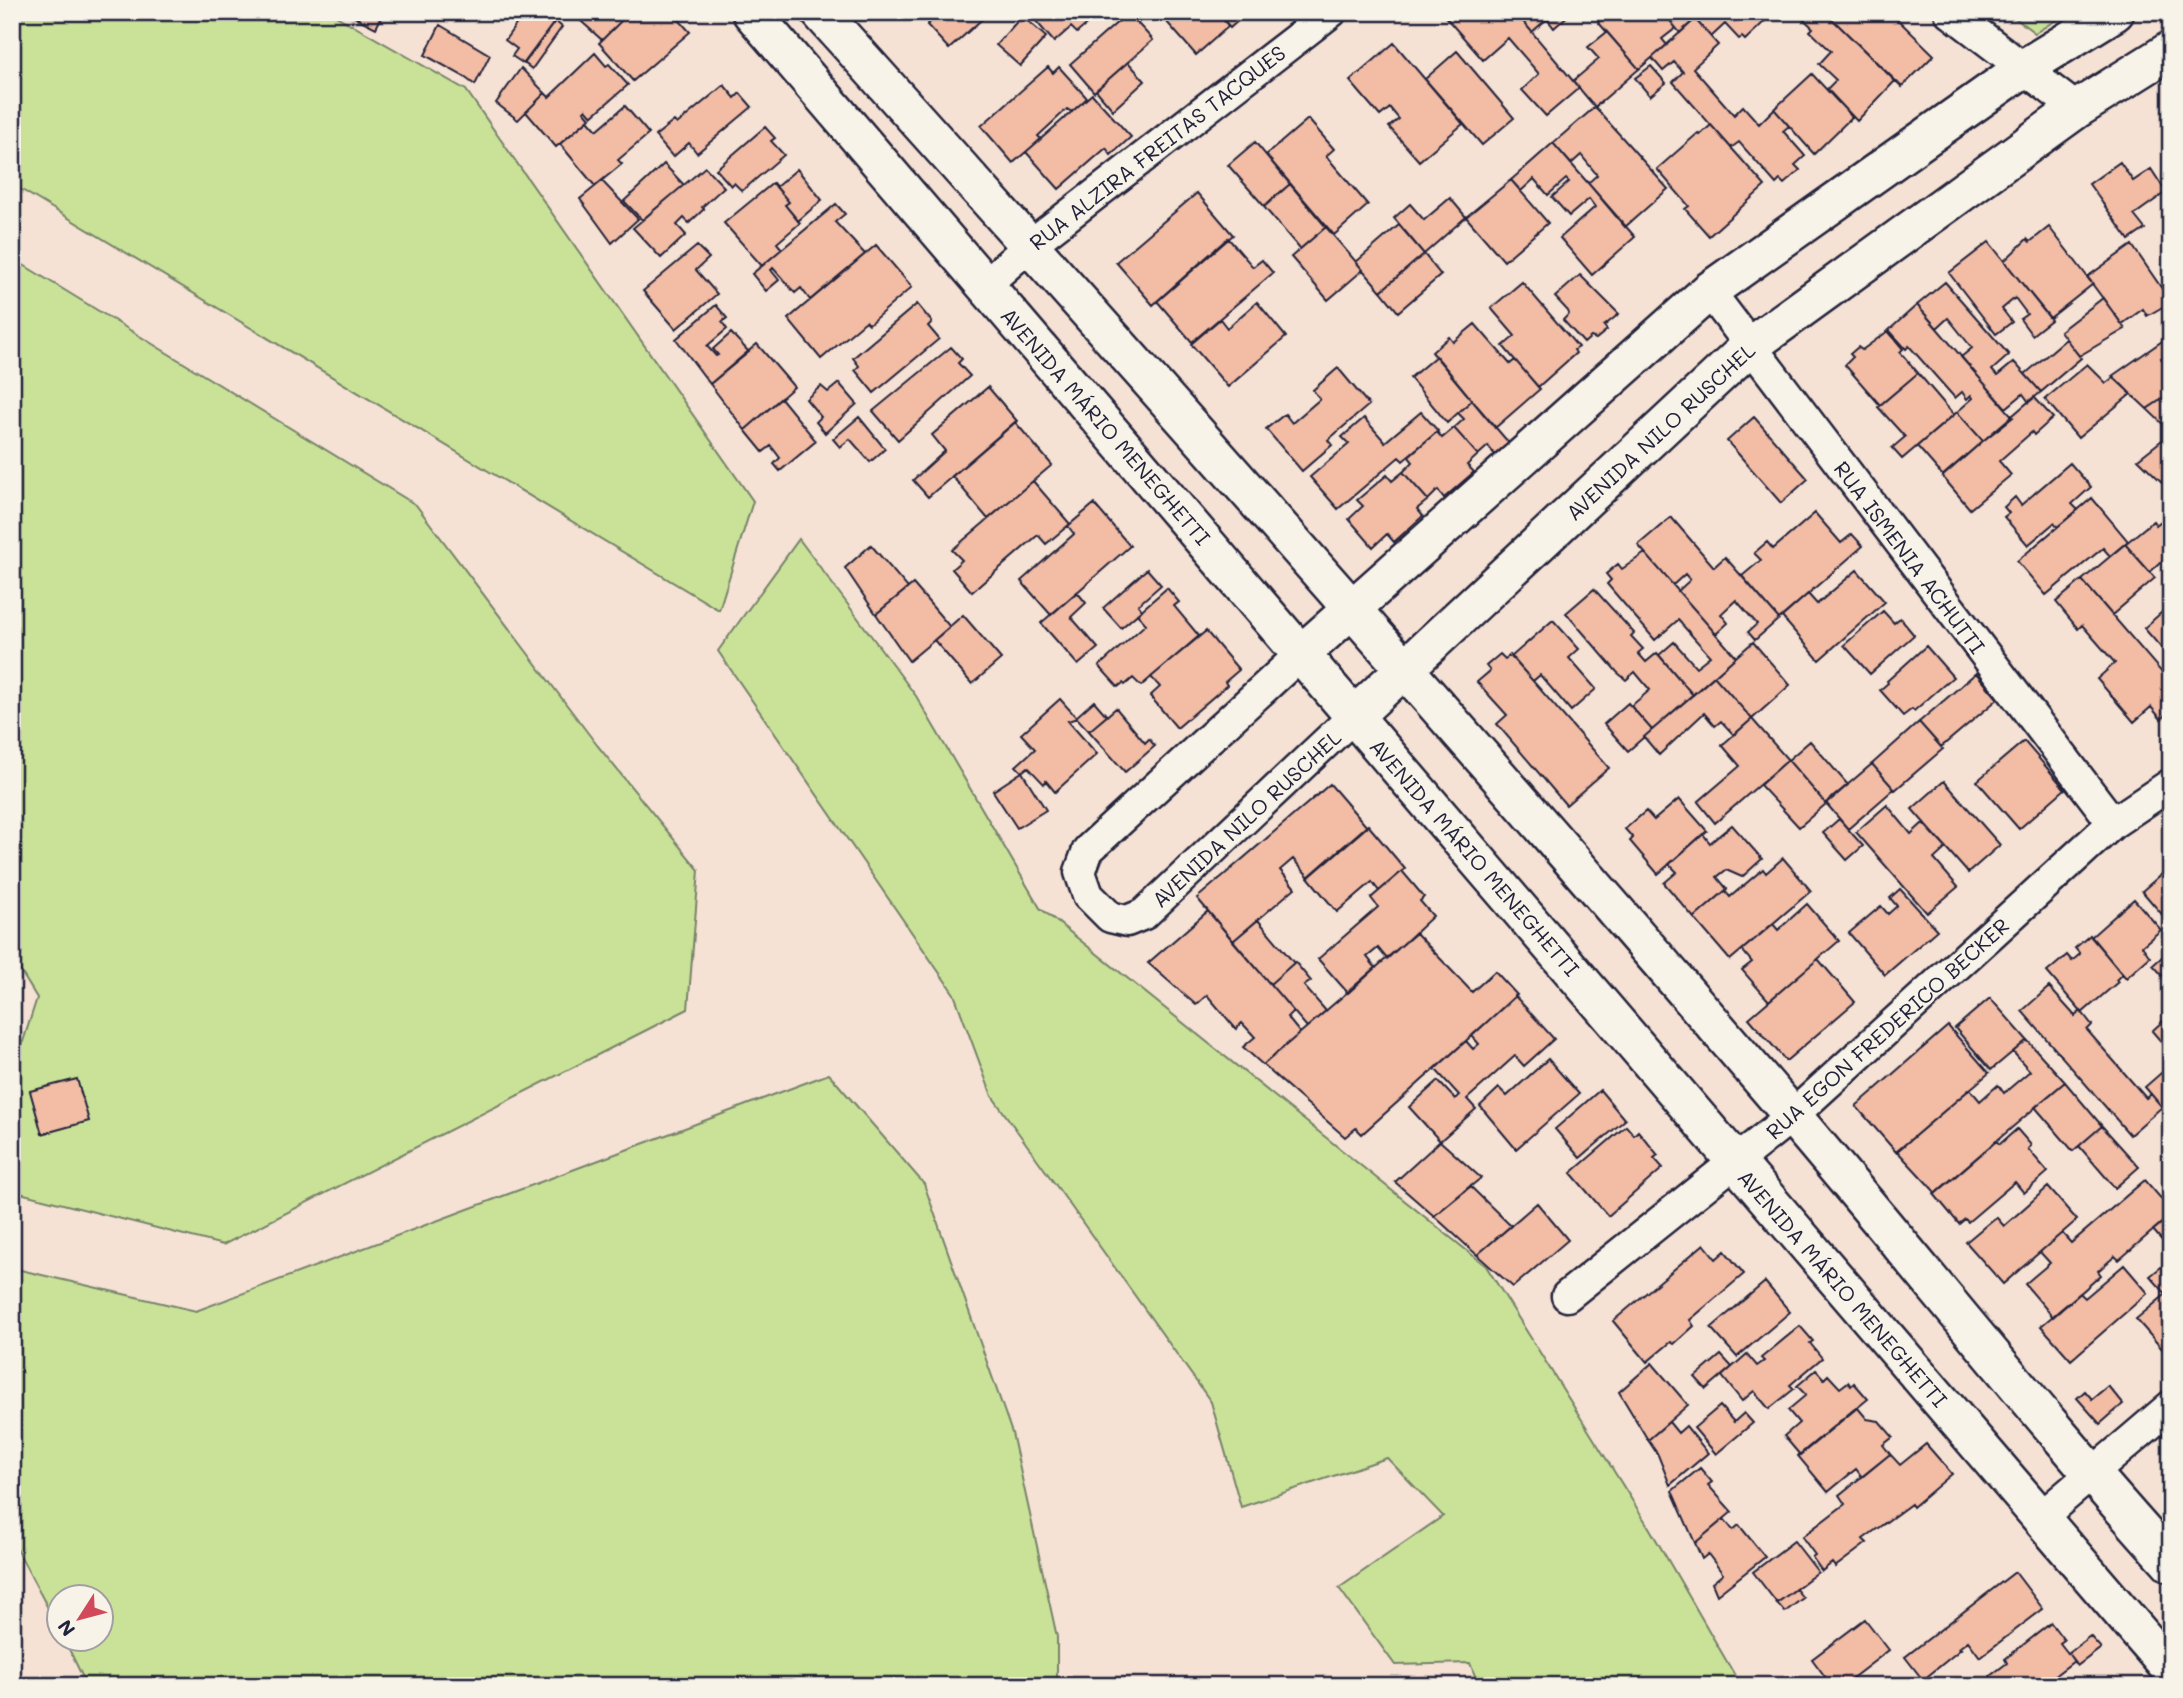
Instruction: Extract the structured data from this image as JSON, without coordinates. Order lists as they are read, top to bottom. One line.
{"streets":{"street":["RUA ALZIRA FREITAS TACQUES","AVENIDA MÁRIO MENEGHETTI","AVENIDA NILO RUSCHEL","RUA ISMENIA ACHUTTI","RUA EGON FREDERICO BECKER"]},"crossings":[["RUA ALZIRA FREITAS TACQUES","AVENIDA MÁRIO MENEGHETTI"],["AVENIDA MÁRIO MENEGHETTI","AVENIDA NILO RUSCHEL"],["AVENIDA MÁRIO MENEGHETTI","RUA EGON FREDERICO BECKER"],["AVENIDA NILO RUSCHEL","RUA ISMENIA ACHUTTI"],["RUA ISMENIA ACHUTTI","RUA EGON FREDERICO BECKER"]],"north":"bottom left"}
